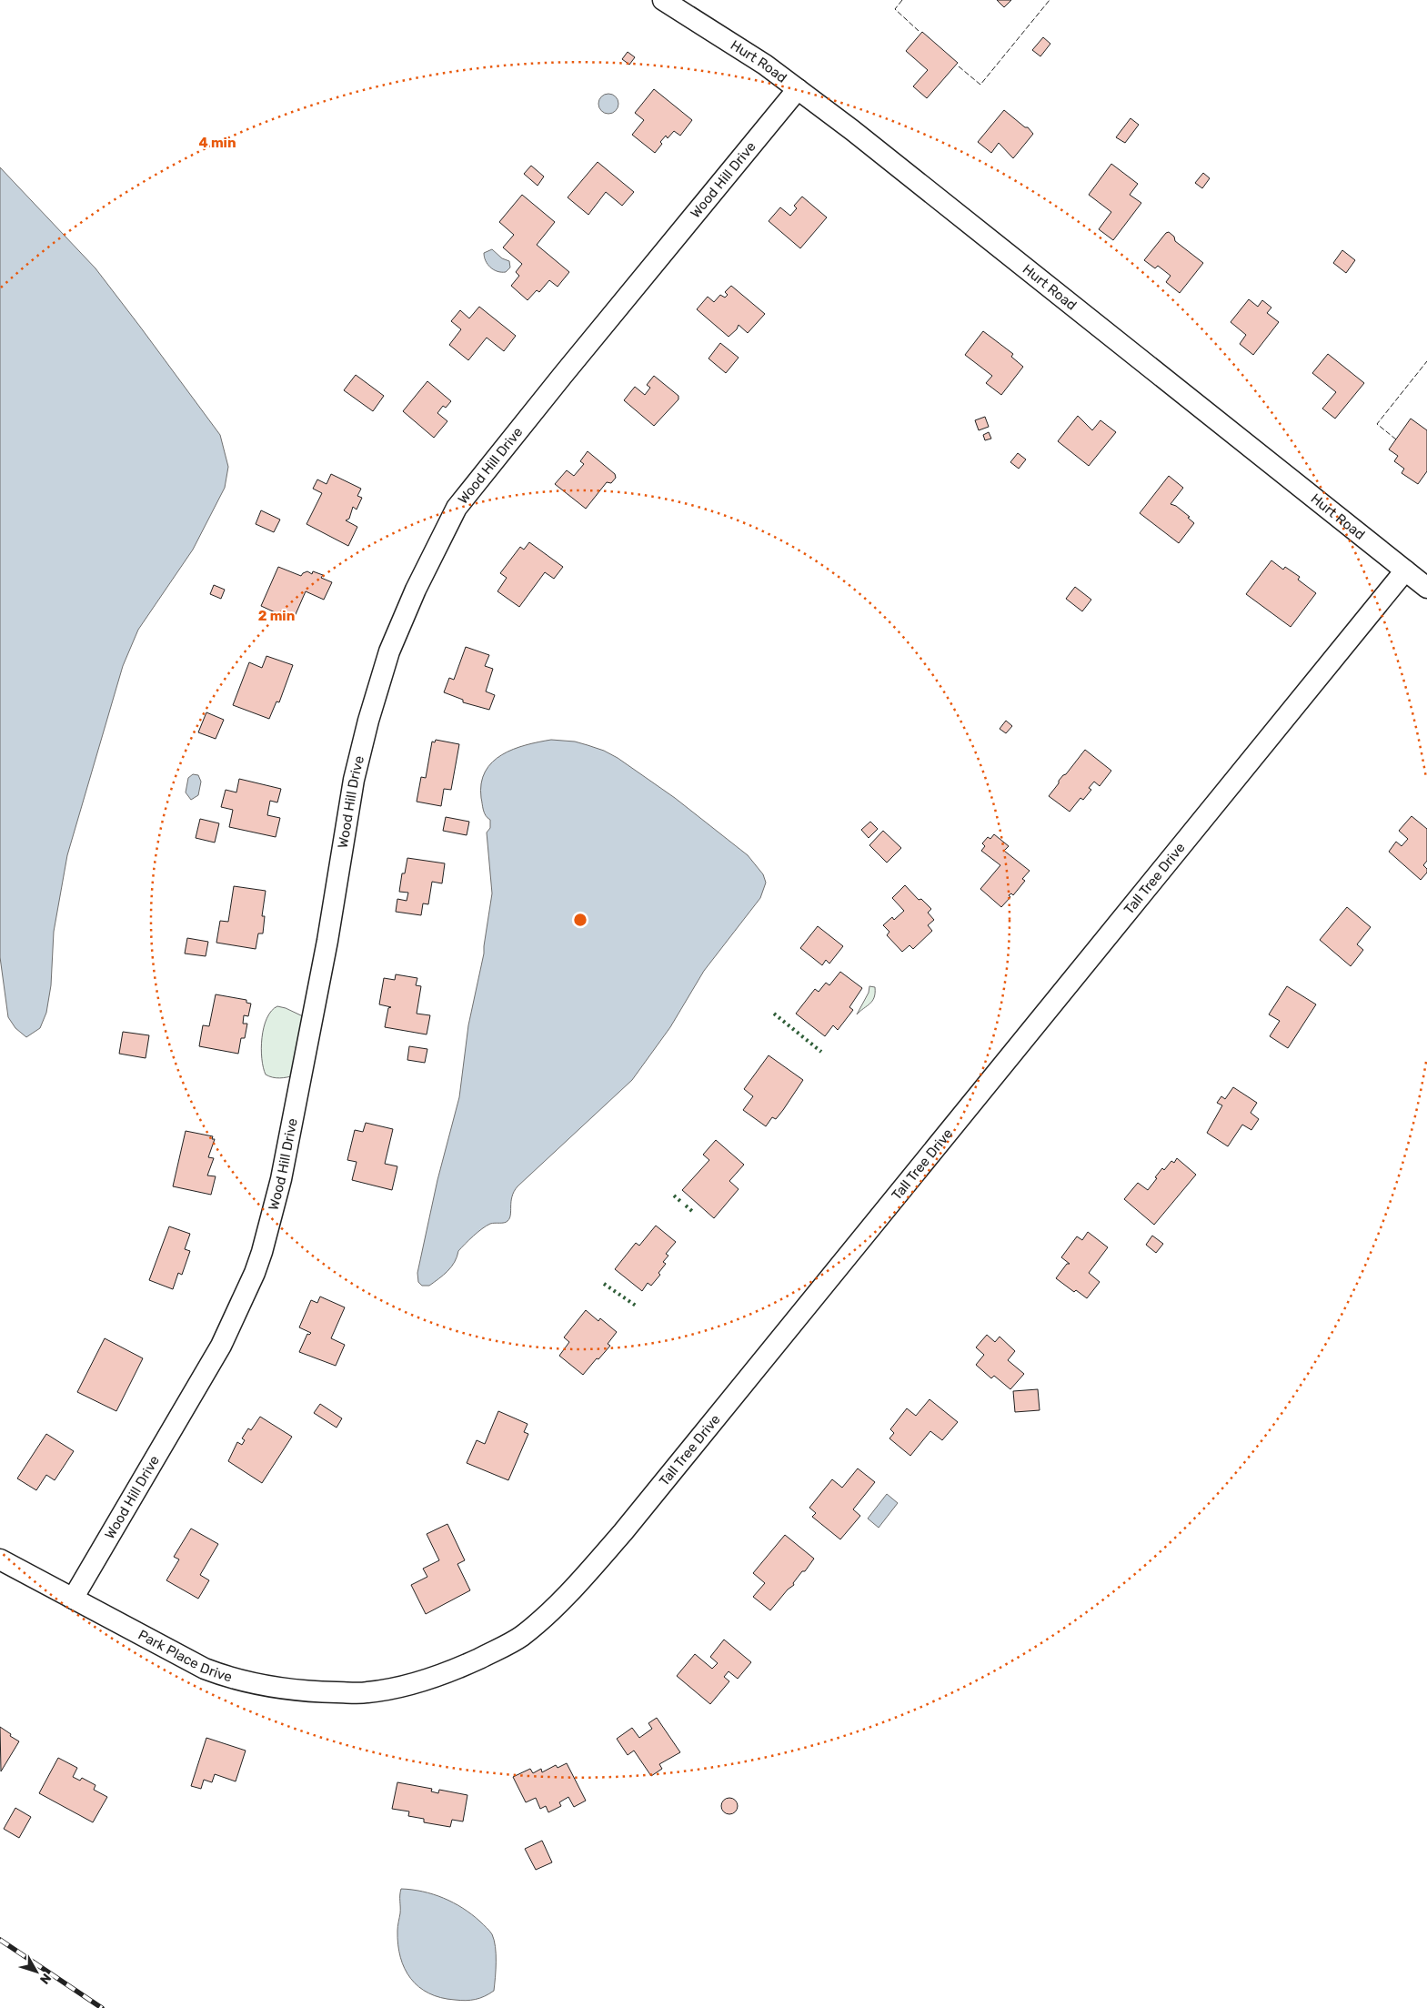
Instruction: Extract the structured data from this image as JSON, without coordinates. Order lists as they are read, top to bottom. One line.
{"streets":{"street":["Hurt Road","Wood Hill Drive","Tall Tree Drive","Park Place Drive"]},"crossings":[["Hurt Road","Wood Hill Drive"],["Hurt Road","Tall Tree Drive"],["Wood Hill Drive","Park Place Drive"],["Tall Tree Drive","Park Place Drive"]],"north":"bottom right","rings":["4 min","2 min"]}
